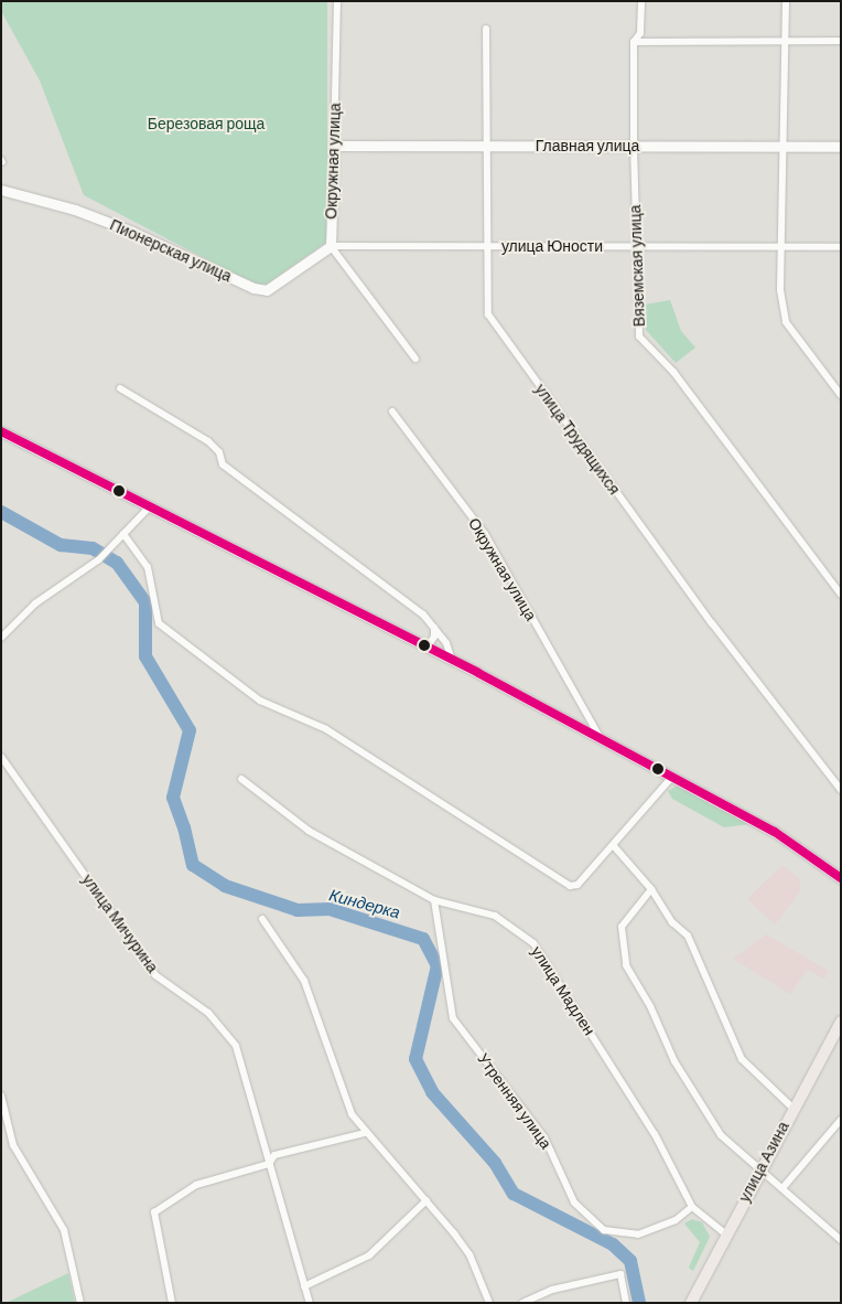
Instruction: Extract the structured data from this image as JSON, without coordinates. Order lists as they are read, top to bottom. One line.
{"streets":{"main road":["улица Азина"],"street":["Главная улица","Окружная улица","улица Юности","Пионерская улица","Вяземская улица","улица Трудящихся","улица Мичурина","улица Мадлен","Утренняя улица"]},"crossings":[["Главная улица","Окружная улица"],["Главная улица","Вяземская улица"],["Главная улица","улица Трудящихся"],["Окружная улица","улица Юности"],["Окружная улица","Пионерская улица"],["улица Юности","Пионерская улица"],["улица Юности","Вяземская улица"],["улица Юности","улица Трудящихся"],["улица Мадлен","Утренняя улица"],["улица Мадлен","улица Азина"]],"water":["Киндерка"],"parks":["Березовая роща"]}
